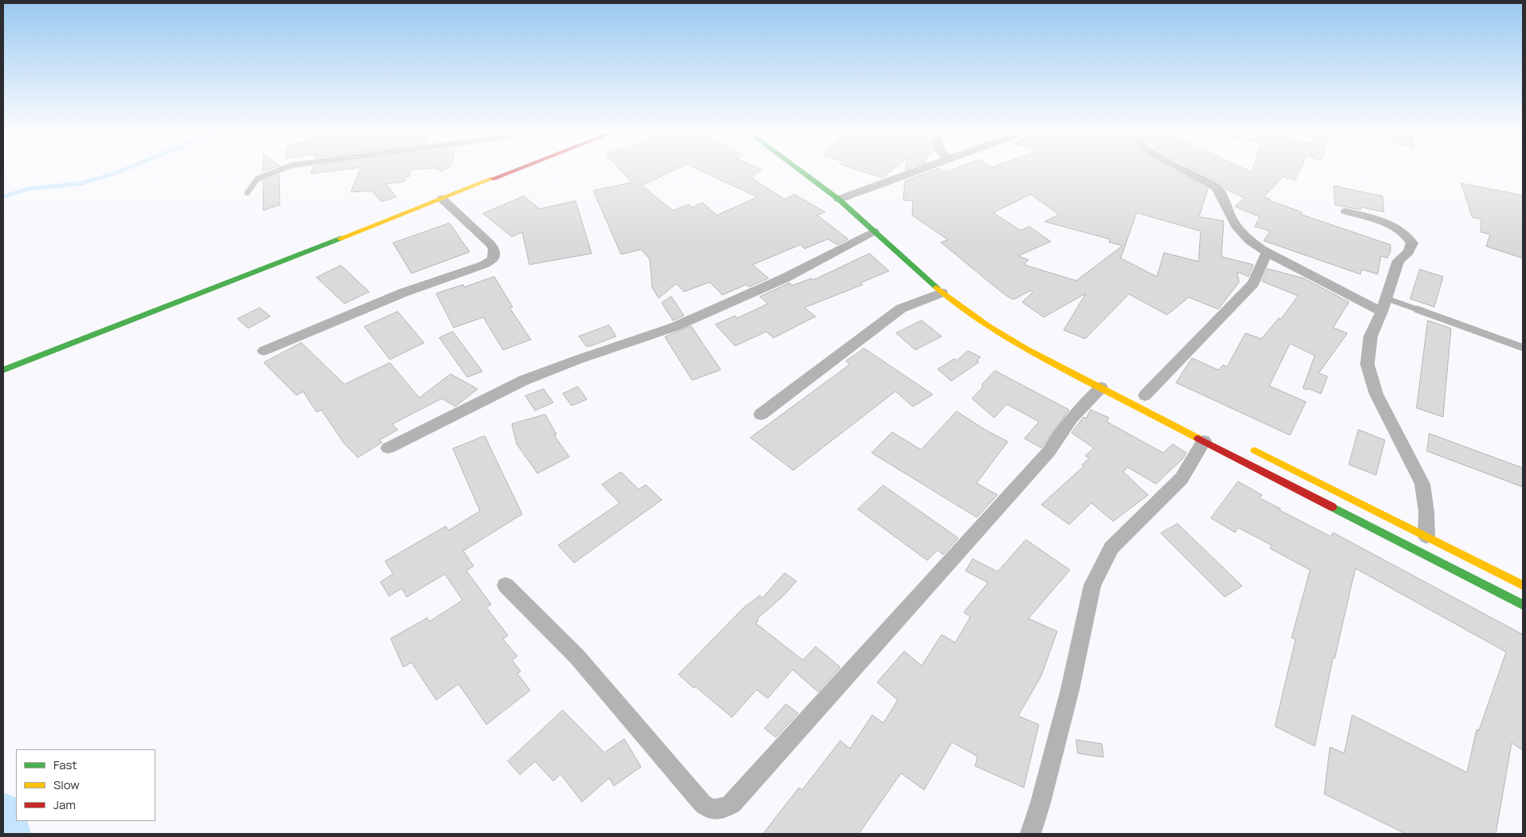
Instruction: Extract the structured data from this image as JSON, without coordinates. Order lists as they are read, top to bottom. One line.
{"legend":["Fast","Slow","Jam"]}
